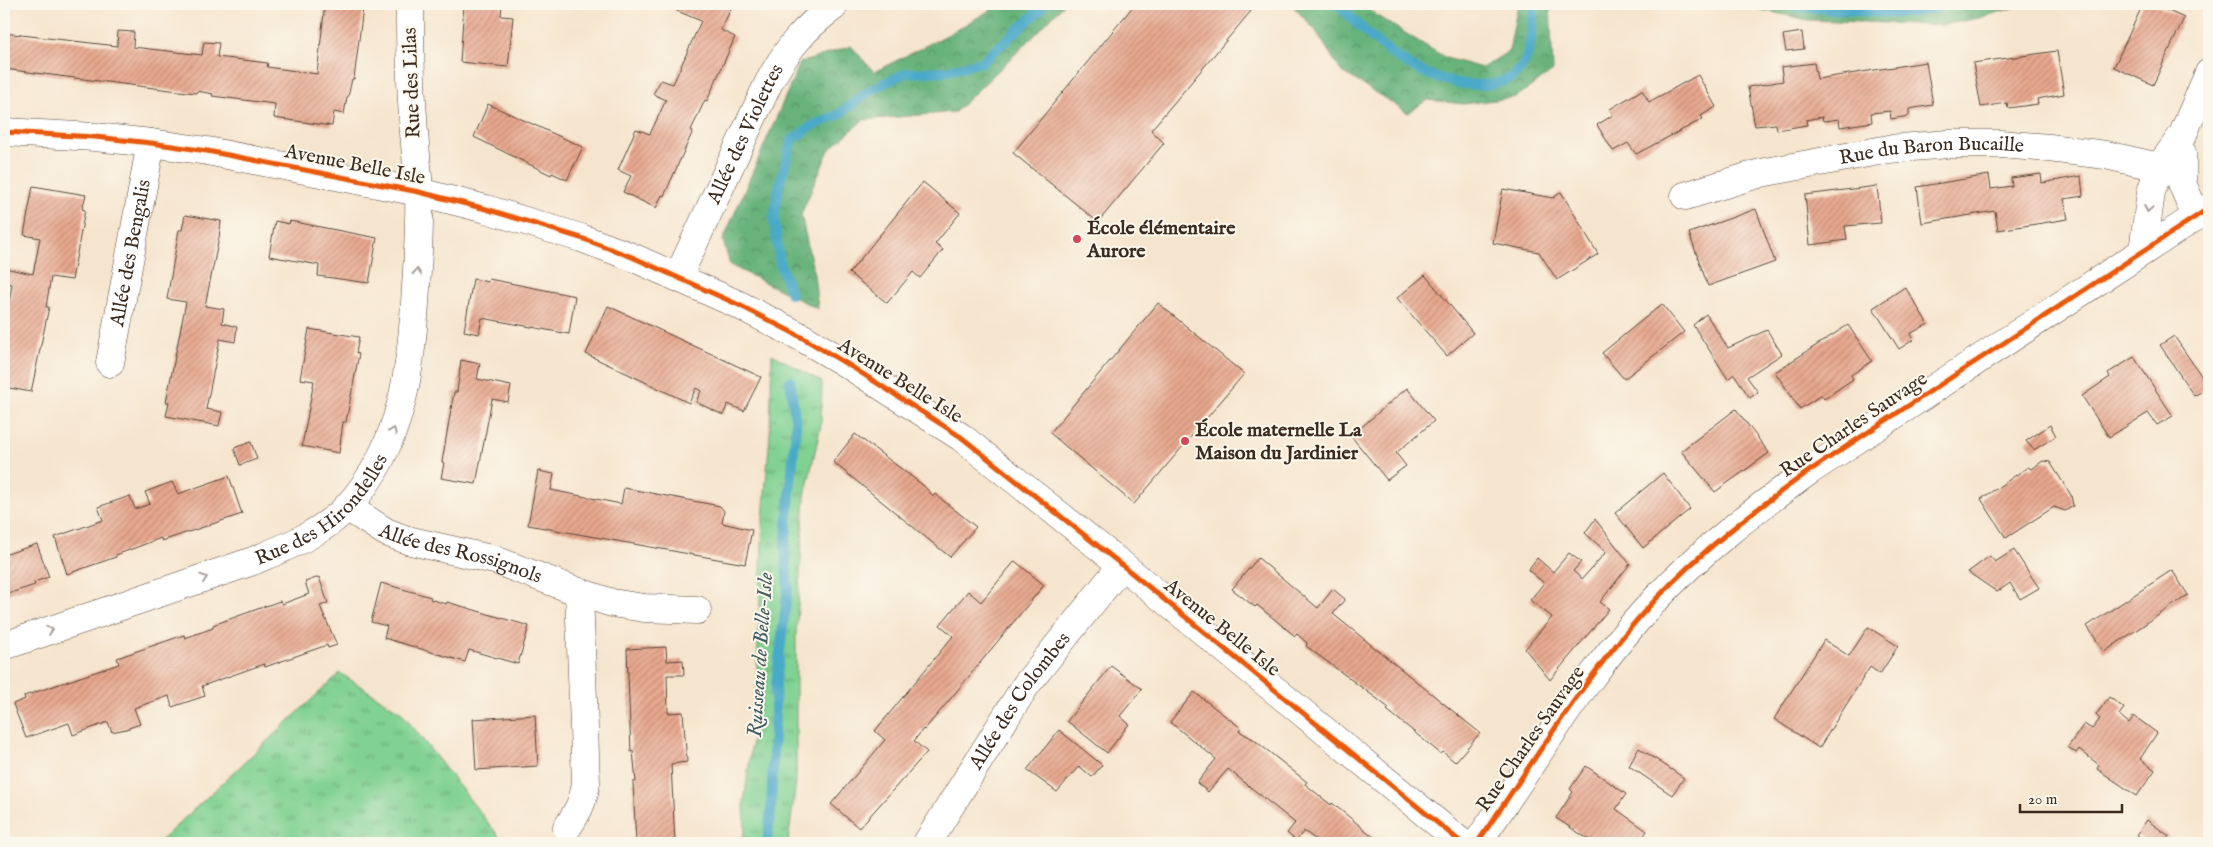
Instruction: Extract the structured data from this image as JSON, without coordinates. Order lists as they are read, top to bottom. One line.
{"streets":{"street":["Rue des Lilas","Allée des Violettes","Rue du Baron Bucaille","Avenue Belle Isle","Allée des Bengalis","Rue Charles Sauvage","Rue des Hirondelles","Allée des Rossignols","Allée des Colombes"]},"crossings":[["Rue des Lilas","Avenue Belle Isle"],["Rue des Lilas","Rue des Hirondelles"],["Allée des Violettes","Avenue Belle Isle"],["Avenue Belle Isle","Allée des Bengalis"],["Avenue Belle Isle","Rue des Hirondelles"],["Avenue Belle Isle","Allée des Colombes"],["Rue des Hirondelles","Allée des Rossignols"]],"one_way":["Rue des Hirondelles"],"water":["Ruisseau de Belle-Isle"],"places":["École élémentaire Aurore","École maternelle La Maison du Jardinier"],"scale_bar":"20 m"}
